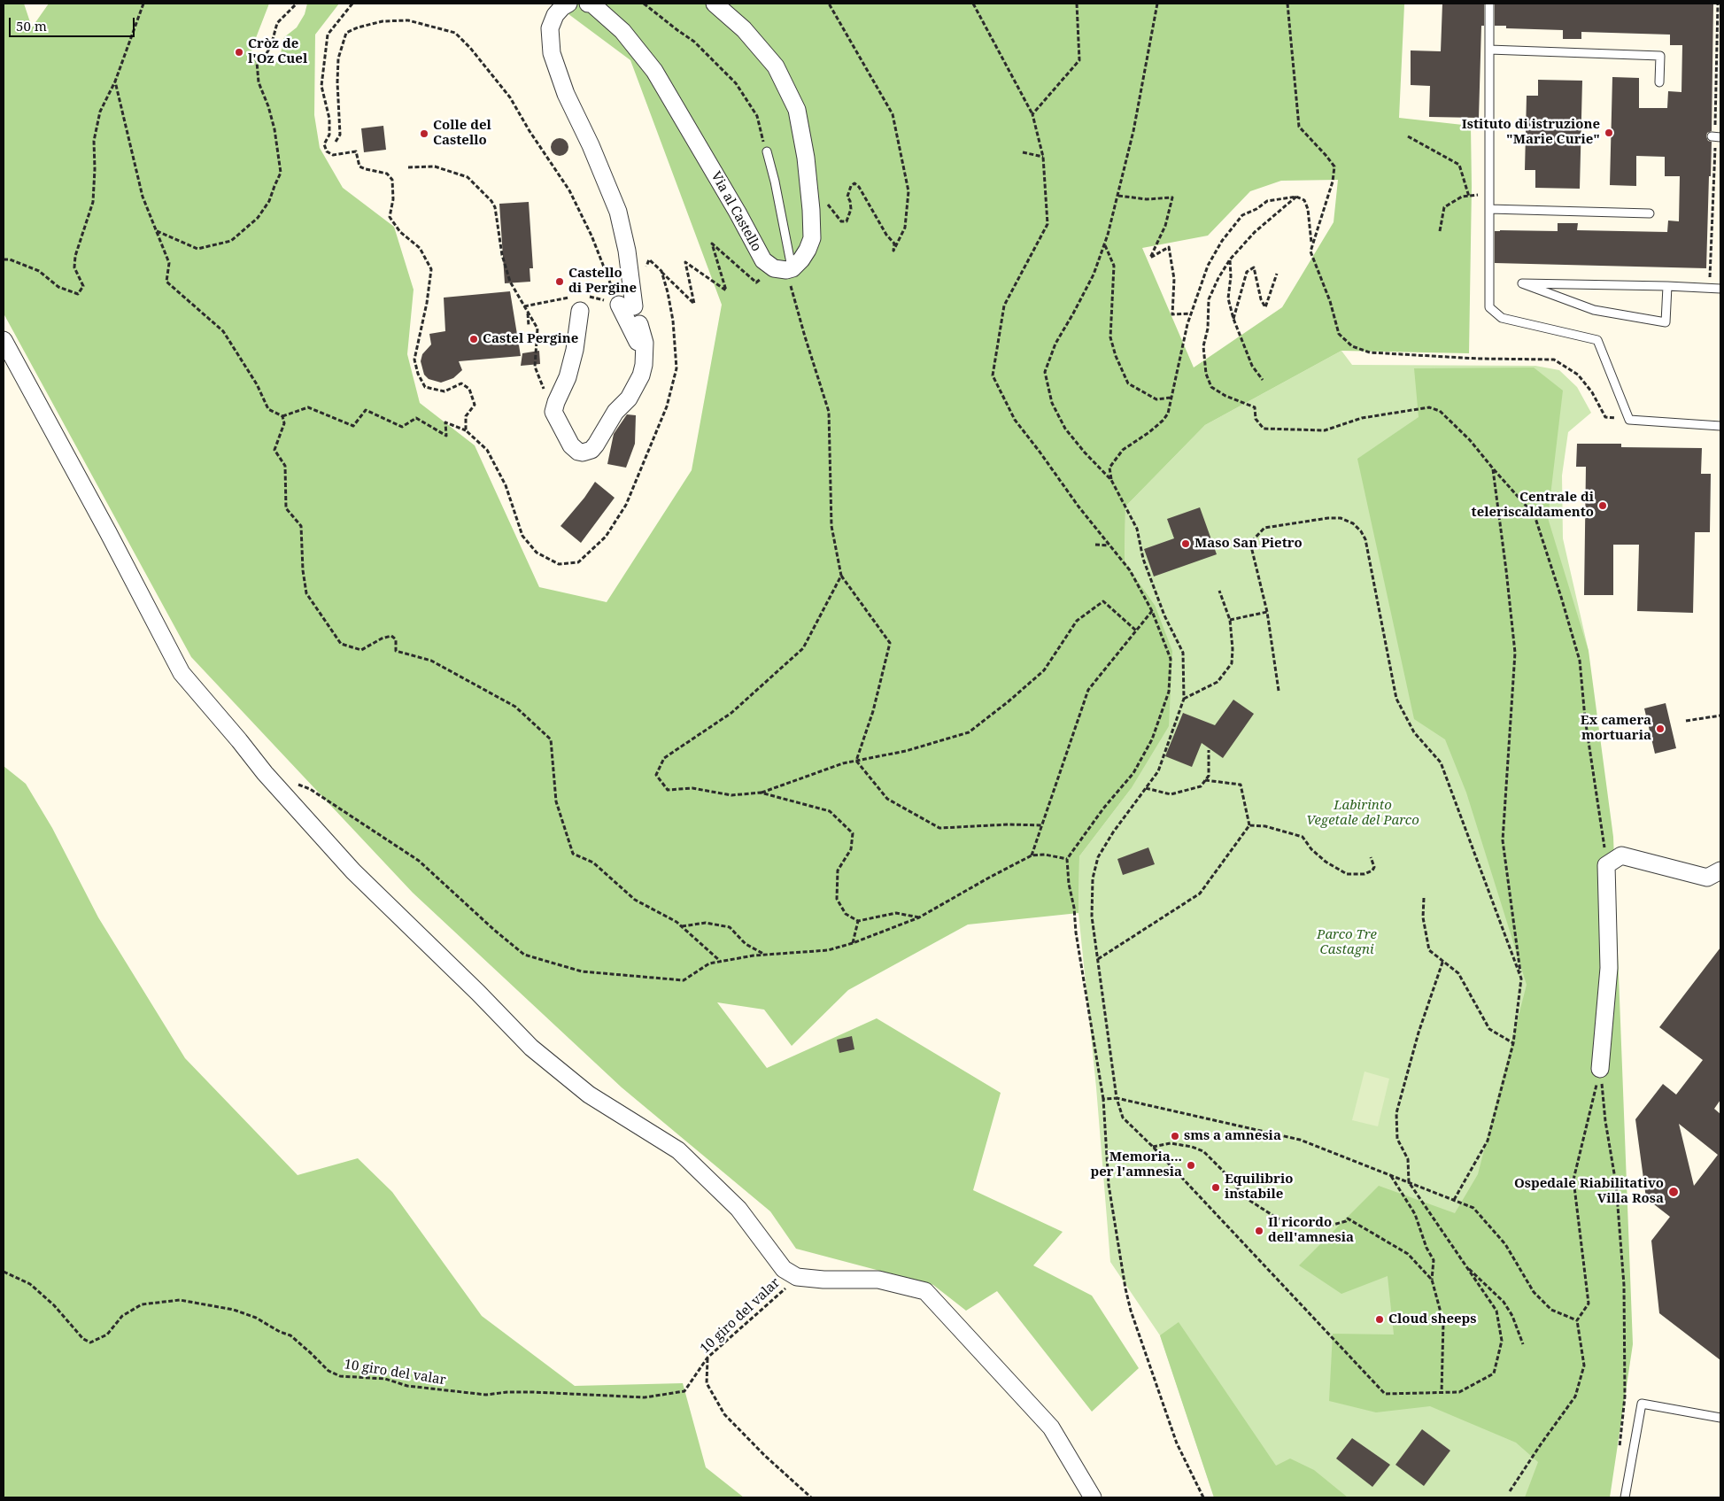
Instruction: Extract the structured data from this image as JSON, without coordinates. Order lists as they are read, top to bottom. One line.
{"streets":{"street":["Via al Castello"],"path":["10 giro del valar"]},"parks":["Labirinto Vegetale del Parco","Parco Tre Castagni"],"places":["Cròz de l'Oz Cuel","Istituto di istruzione \"Marie Curie\"","Colle del Castello","Castello di Pergine","Castel Pergine","Centrale di teleriscaldamento","Maso San Pietro","Ex camera mortuaria","sms a amnesia","Memoria... per l'amnesia","Equilibrio instabile","Ospedale Riabilitativo Villa Rosa","Il ricordo dell'amnesia","Cloud sheeps"],"scale_bar":"50 m"}
